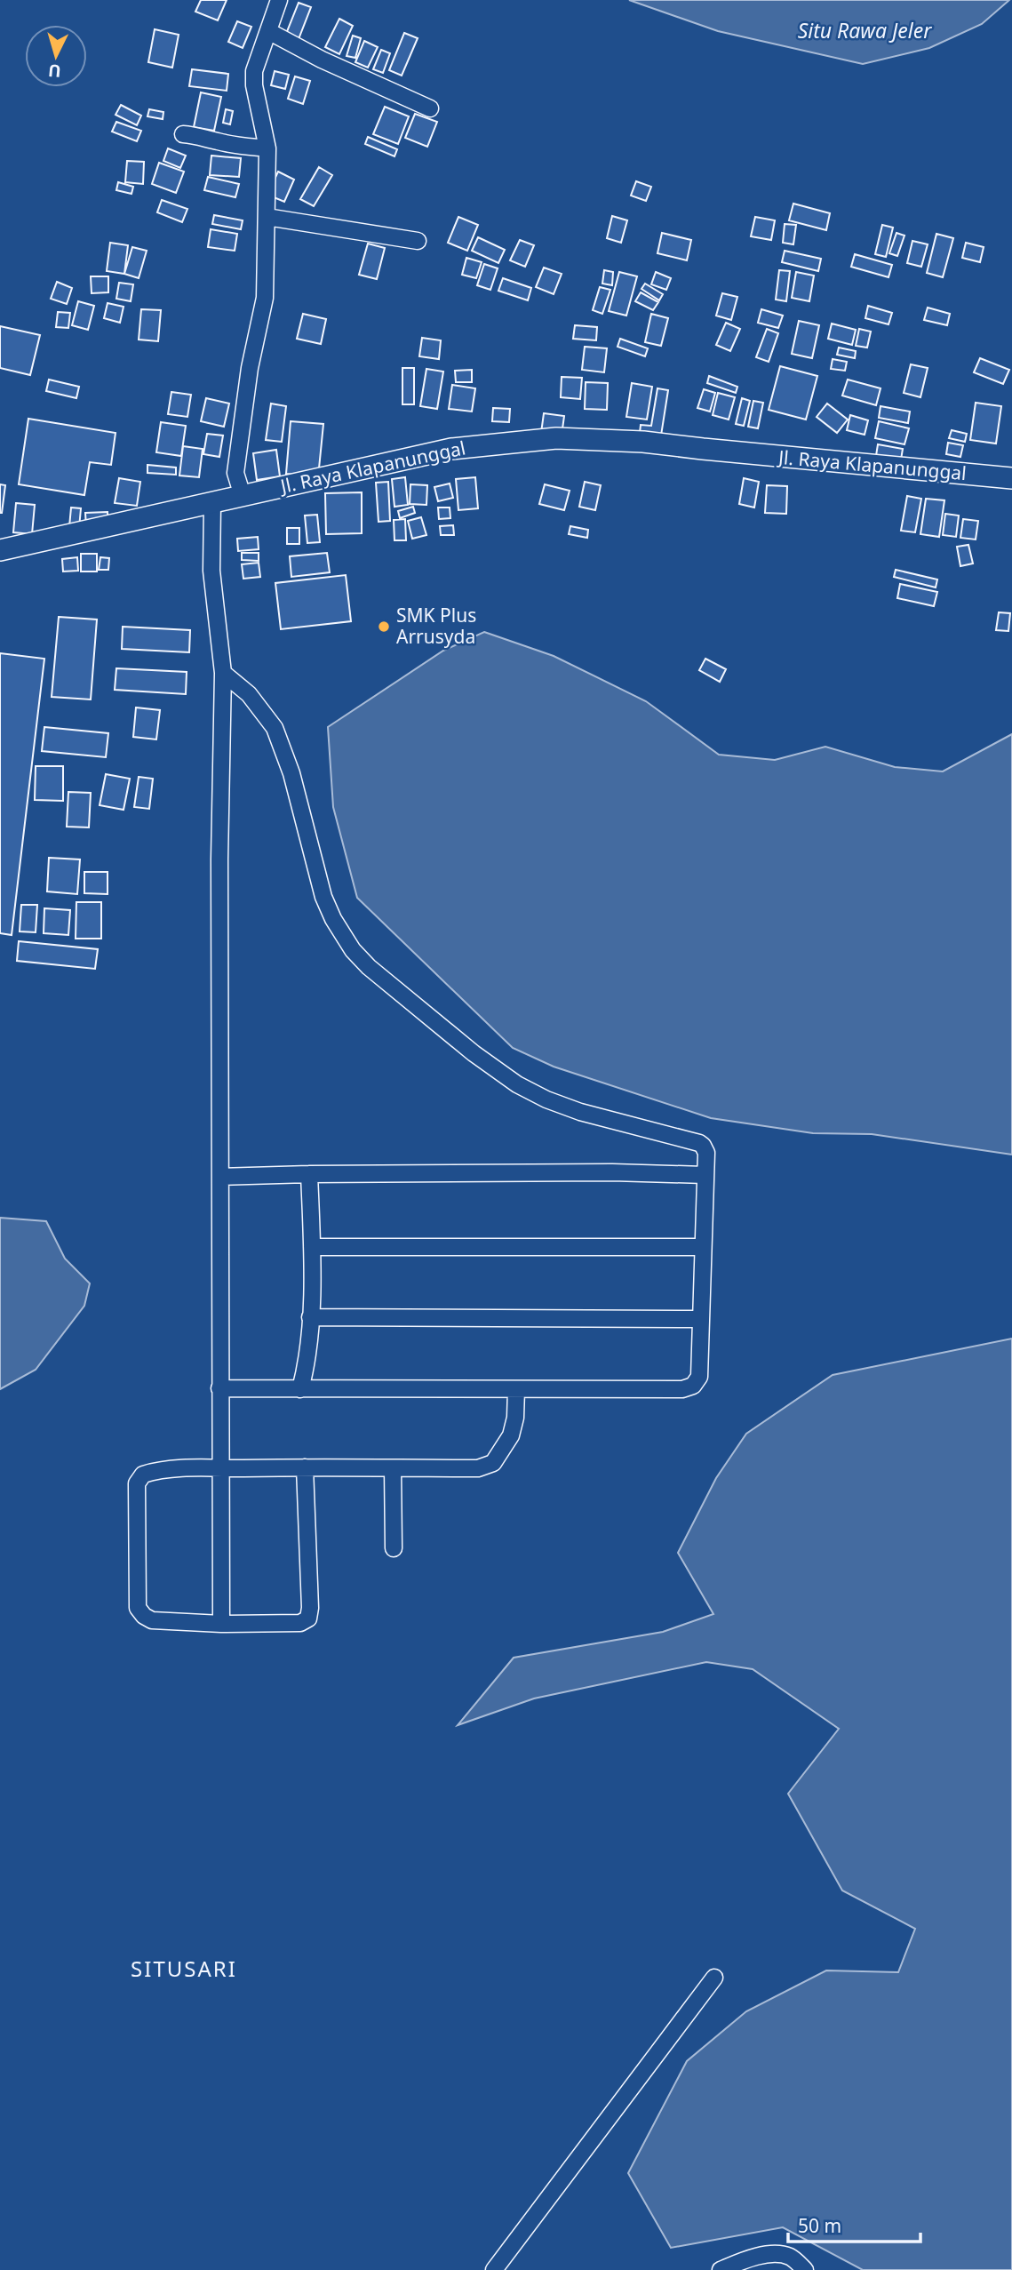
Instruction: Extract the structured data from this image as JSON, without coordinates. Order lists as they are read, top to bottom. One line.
{"streets":{"street":["Jl. Raya Klapanunggal"]},"districts":["SITUSARI"],"water":["Situ Rawa Jeler"],"places":["SMK Plus Arrusyda"],"scale_bar":"50 m","north":"bottom"}
